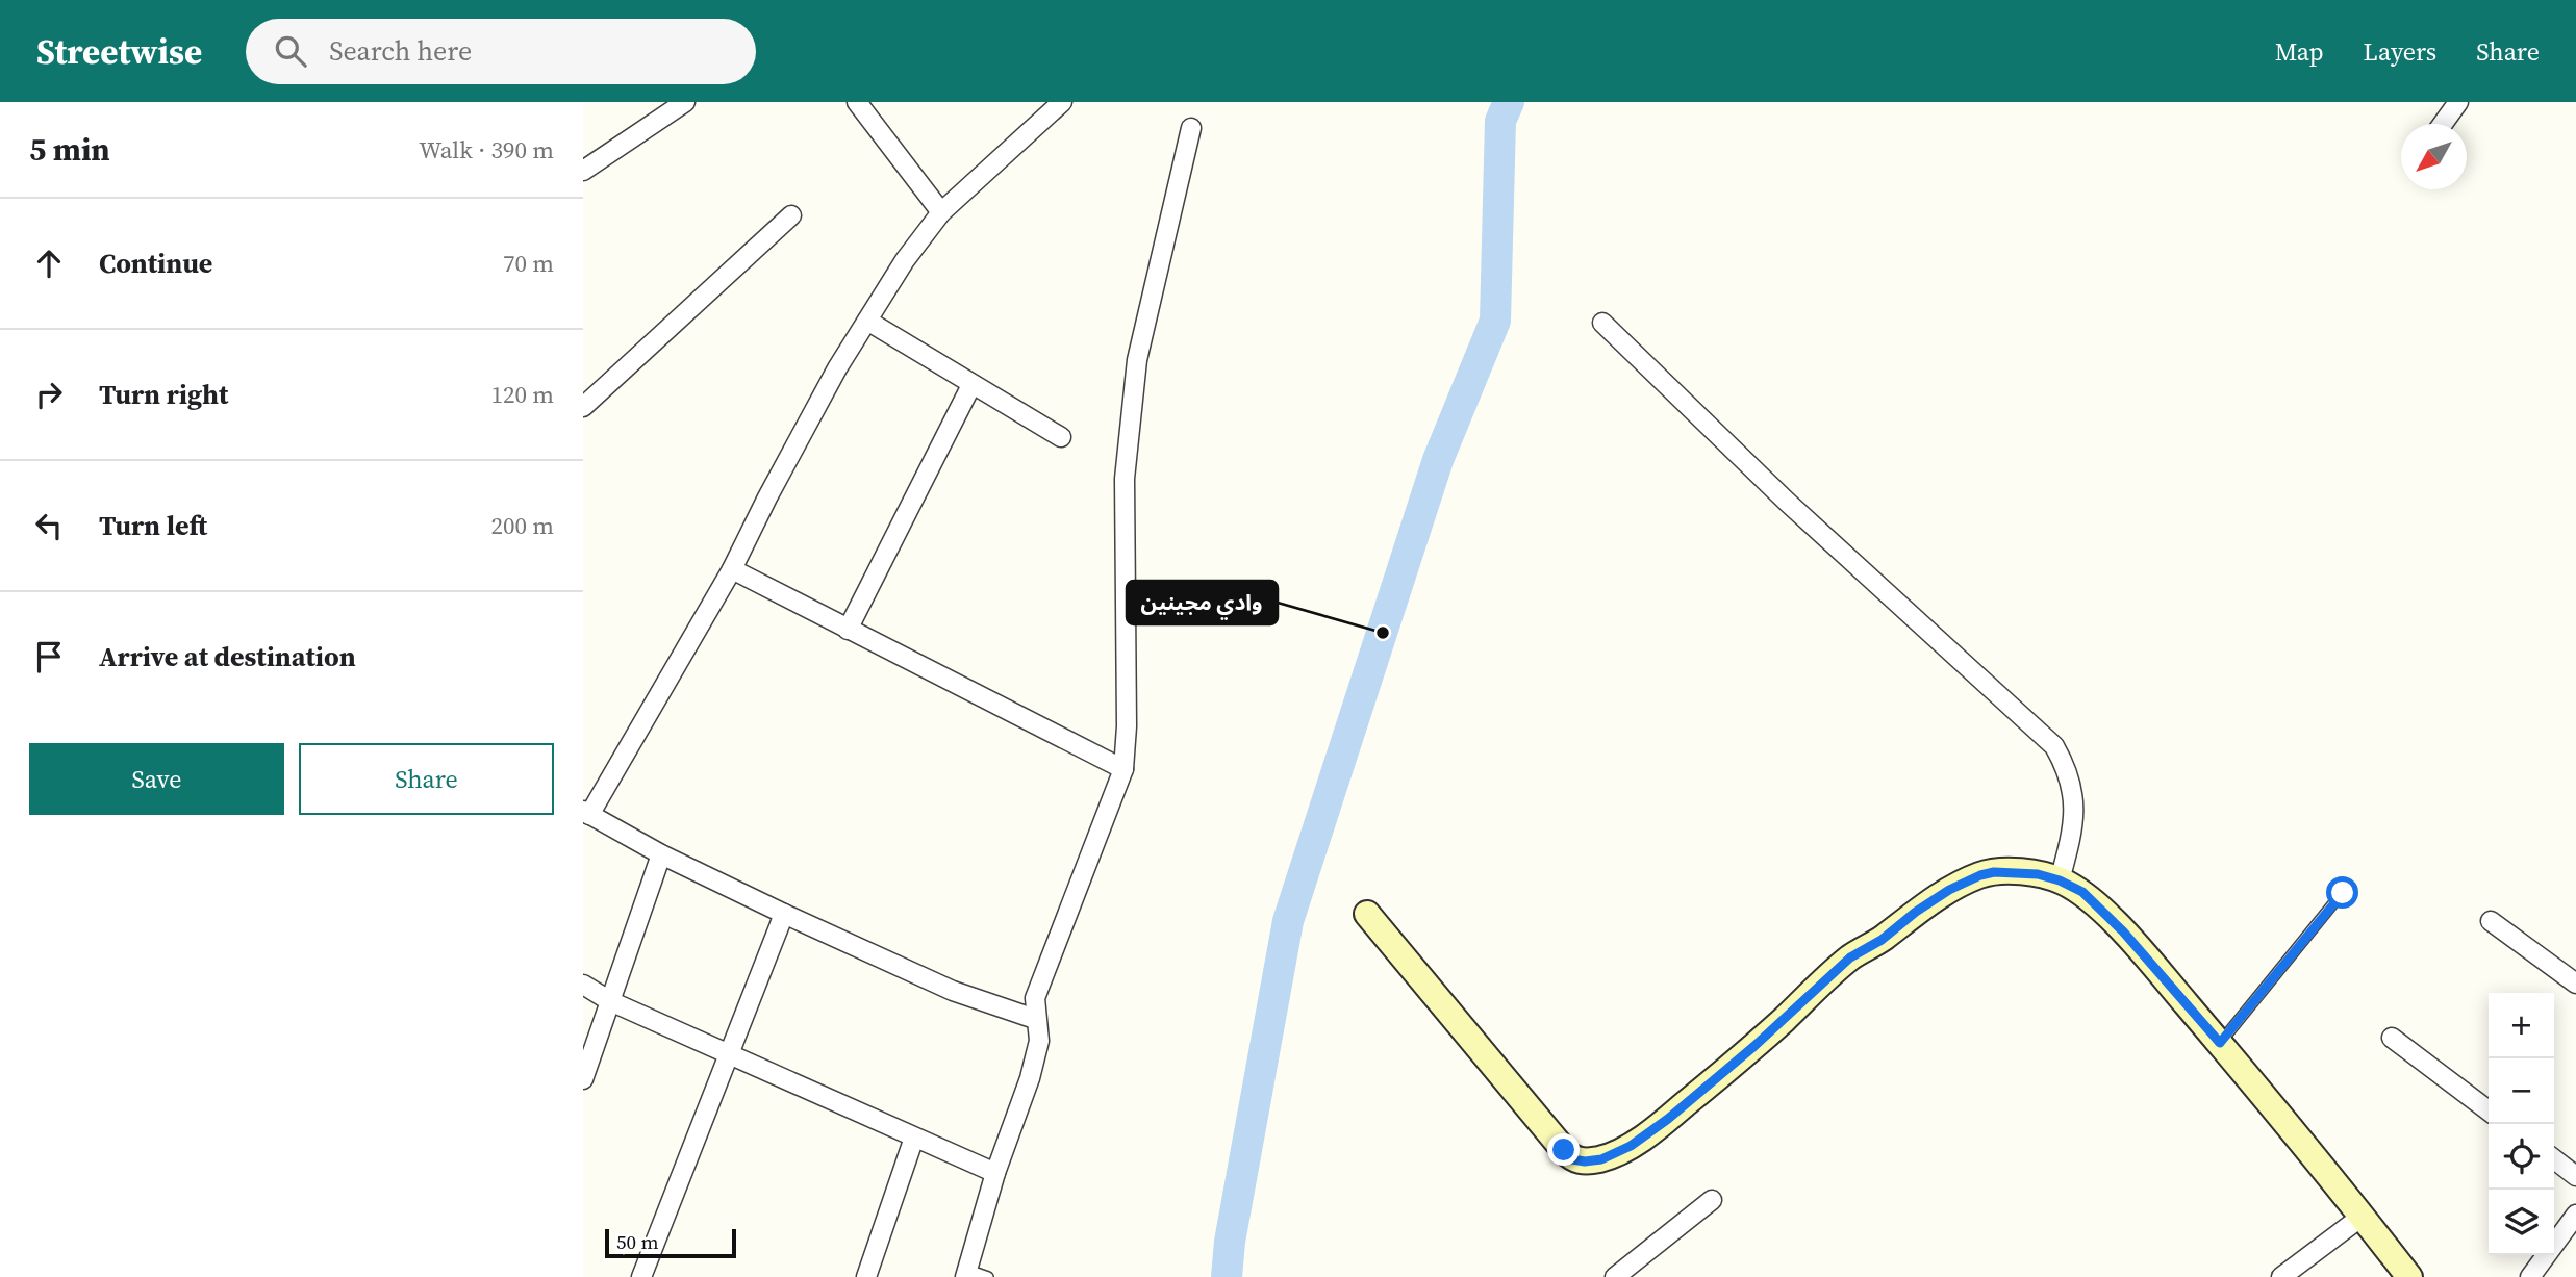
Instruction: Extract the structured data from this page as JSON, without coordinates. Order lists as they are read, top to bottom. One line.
{"places":["وادي مجينين"],"scale_bar":"50 m","north":"bottom left","page":{"header":"Streetwise","search":"Search here","nav":["Map","Layers","Share"],"heading":["5 min","Walk · 390 m"],"list":[["Continue","70 m"],["Turn right","120 m"],["Turn left","200 m"],"Arrive at destination"],"buttons":["Save","Share"],"map_buttons":["+","−"],"scale":"50 m"}}
